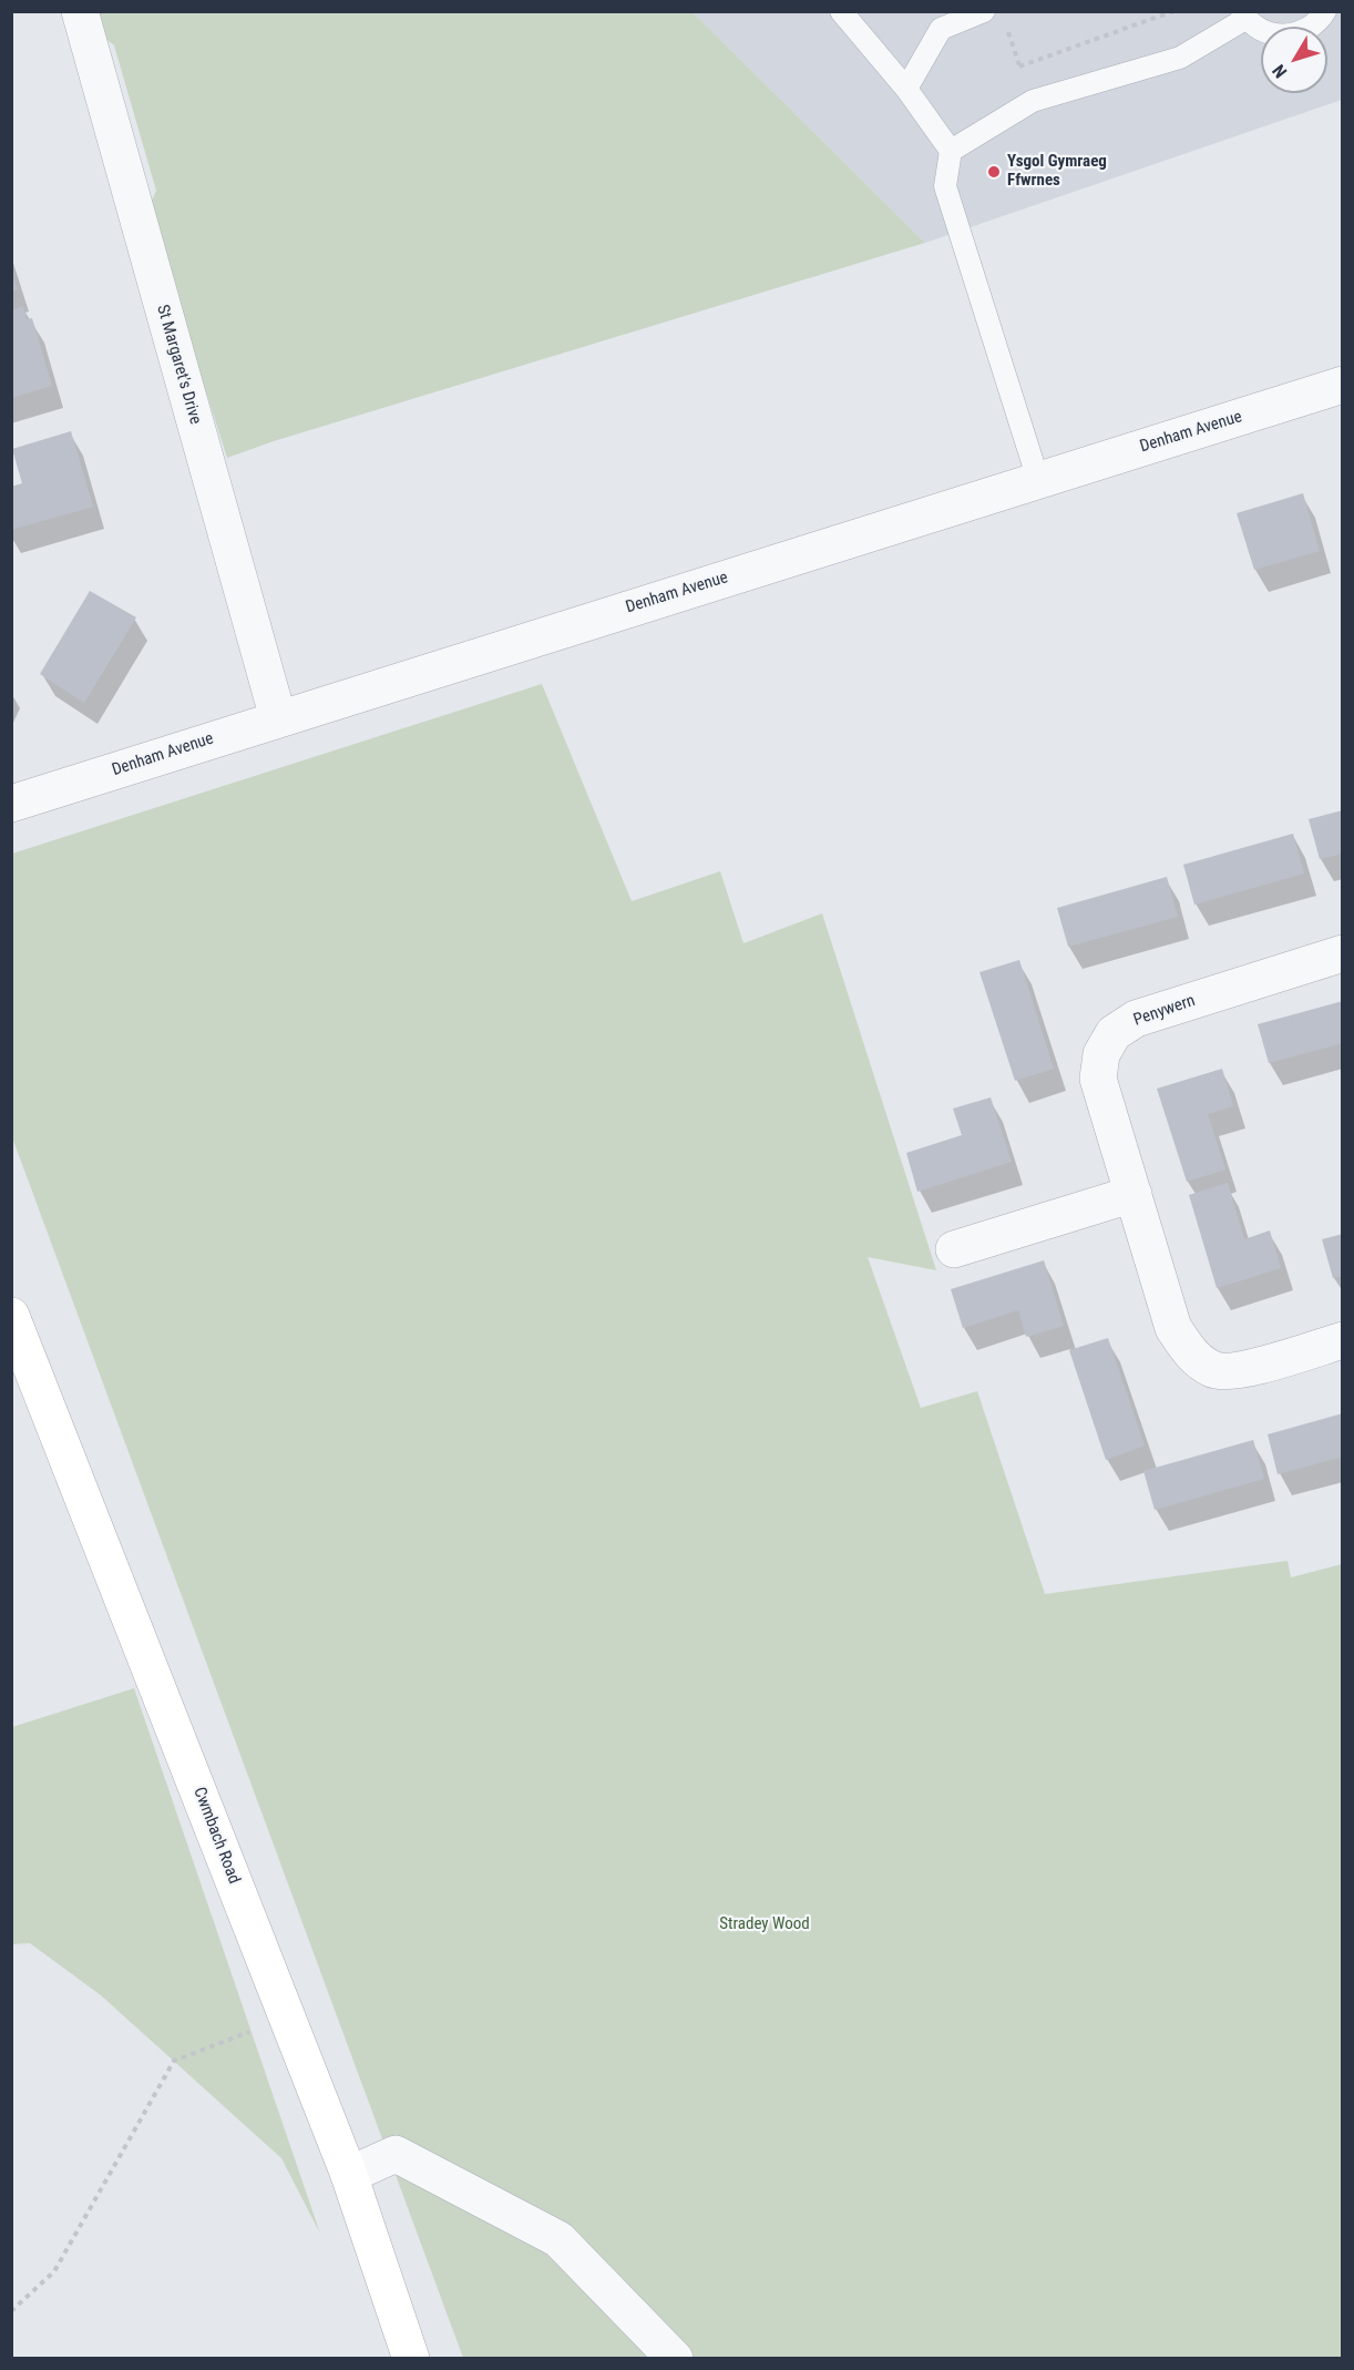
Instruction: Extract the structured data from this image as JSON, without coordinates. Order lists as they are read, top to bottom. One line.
{"streets":{"main road":["Cwmbach Road"],"street":["St Margaret's Drive","Denham Avenue","Penywern"]},"crossings":[["St Margaret's Drive","Denham Avenue"]],"parks":["Stradey Wood"],"places":["Ysgol Gymraeg Ffwrnes"],"north":"bottom left"}
